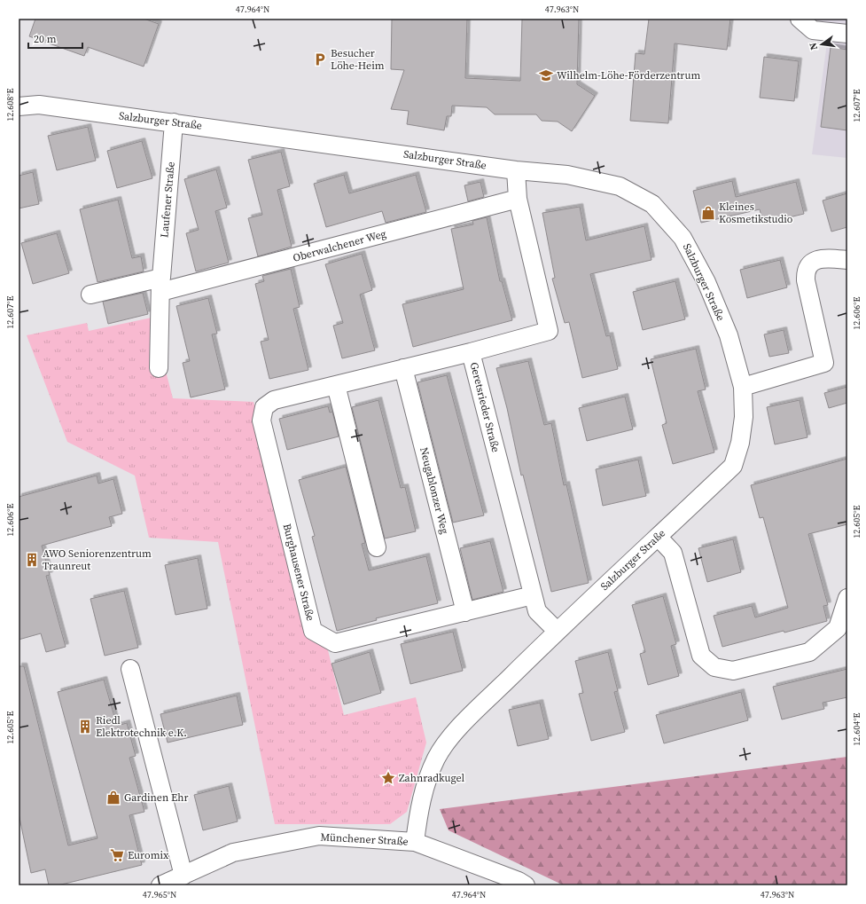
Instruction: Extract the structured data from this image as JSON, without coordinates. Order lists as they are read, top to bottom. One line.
{"streets":{"street":["Salzburger Straße","Laufener Straße","Oberwalchener Weg","Geretsrieder Straße","Neugablonzer Weg","Burghausener Straße","Münchener Straße"]},"crossings":[["Salzburger Straße","Laufener Straße"],["Salzburger Straße","Geretsrieder Straße"],["Salzburger Straße","Münchener Straße"],["Laufener Straße","Oberwalchener Weg"],["Oberwalchener Weg","Geretsrieder Straße"],["Geretsrieder Straße","Burghausener Straße"],["Neugablonzer Weg","Burghausener Straße"]],"places":{"parking":["Besucher Löhe-Heim"],"school or university":["Wilhelm-Löhe-Förderzentrum"],"shop":["Kleines Kosmetikstudio","Gardinen Ehr"],"building":["AWO Seniorenzentrum Traunreut","Riedl Elektrotechnik e.K."],"place":["Zahnradkugel"],"supermarket":["Euromix"]},"scale_bar":"20 m","north":"left","coordinates":["47.964°N","47.963°N","12.608°E","12.607°E","12.606°E","12.605°E","12.604°E","47.965°N"]}
